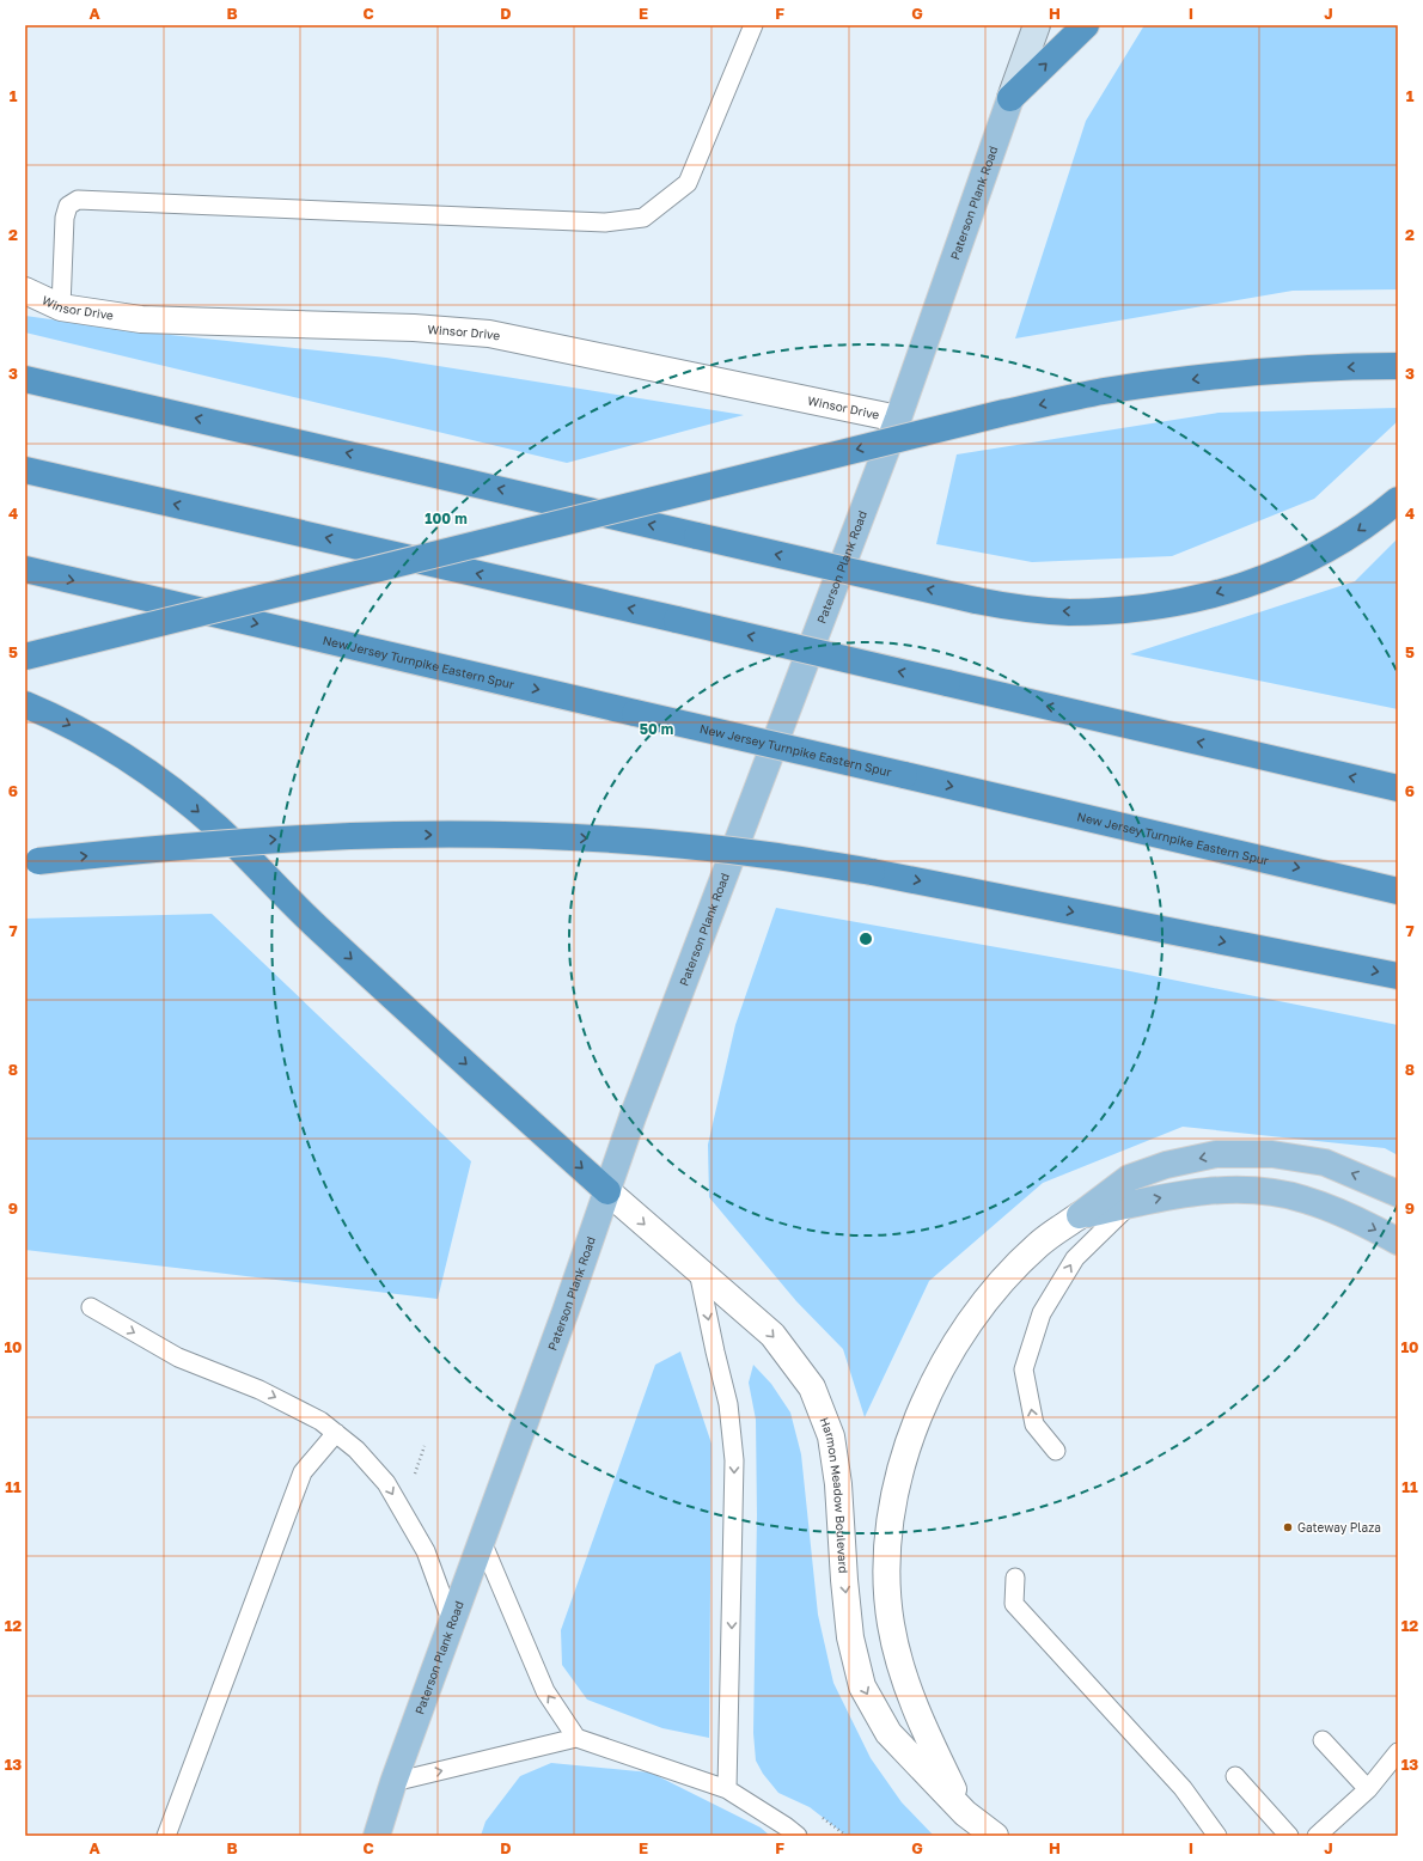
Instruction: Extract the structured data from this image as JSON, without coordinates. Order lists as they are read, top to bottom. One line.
{"streets":{"highway":["New Jersey Turnpike Eastern Spur"],"main road":["Paterson Plank Road"],"street":["Winsor Drive","Harmon Meadow Boulevard"]},"crossings":[["Paterson Plank Road","Winsor Drive"],["Paterson Plank Road","Harmon Meadow Boulevard"]],"one_way":["Harmon Meadow Boulevard"],"places":["Gateway Plaza"],"grid":{"columns":["A","B","C","D","E","F","G","H","I","J"],"rows":["1","2","3","4","5","6","7","8","9","10","11","12","13"]},"rings":["100 m","50 m"]}
